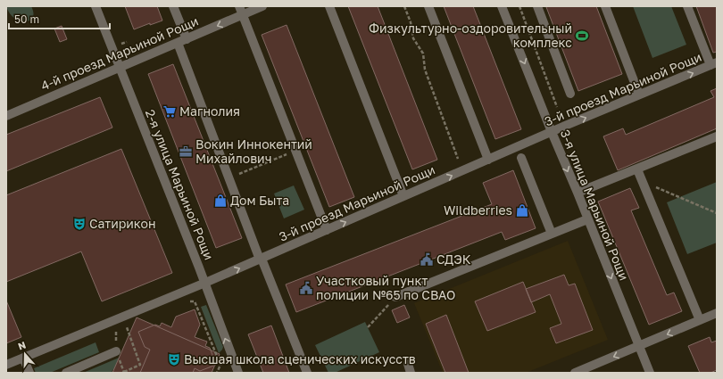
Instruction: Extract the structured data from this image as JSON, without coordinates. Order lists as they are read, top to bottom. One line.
{"streets":{"street":["4-й проезд Марьиной Рощи","3-й проезд Марьиной Рощи","2-я улица Марьиной Рощи","3-я улица Марьиной Рощи"]},"crossings":[["4-й проезд Марьиной Рощи","2-я улица Марьиной Рощи"],["3-й проезд Марьиной Рощи","2-я улица Марьиной Рощи"],["3-й проезд Марьиной Рощи","3-я улица Марьиной Рощи"]],"places":{"sports":["Физкультурно-оздоровительный комплекс"],"supermarket":["Магнолия"],"office":["Вокин Иннокентий Михайлович"],"shop":["Дом Быта","Wildberries"],"theatre":["Сатирикон","Высшая школа сценических искусств"],"public building":["СДЭК","Участковый пункт полиции №65 по СВАО"]},"scale_bar":"50 m","north":"top"}
